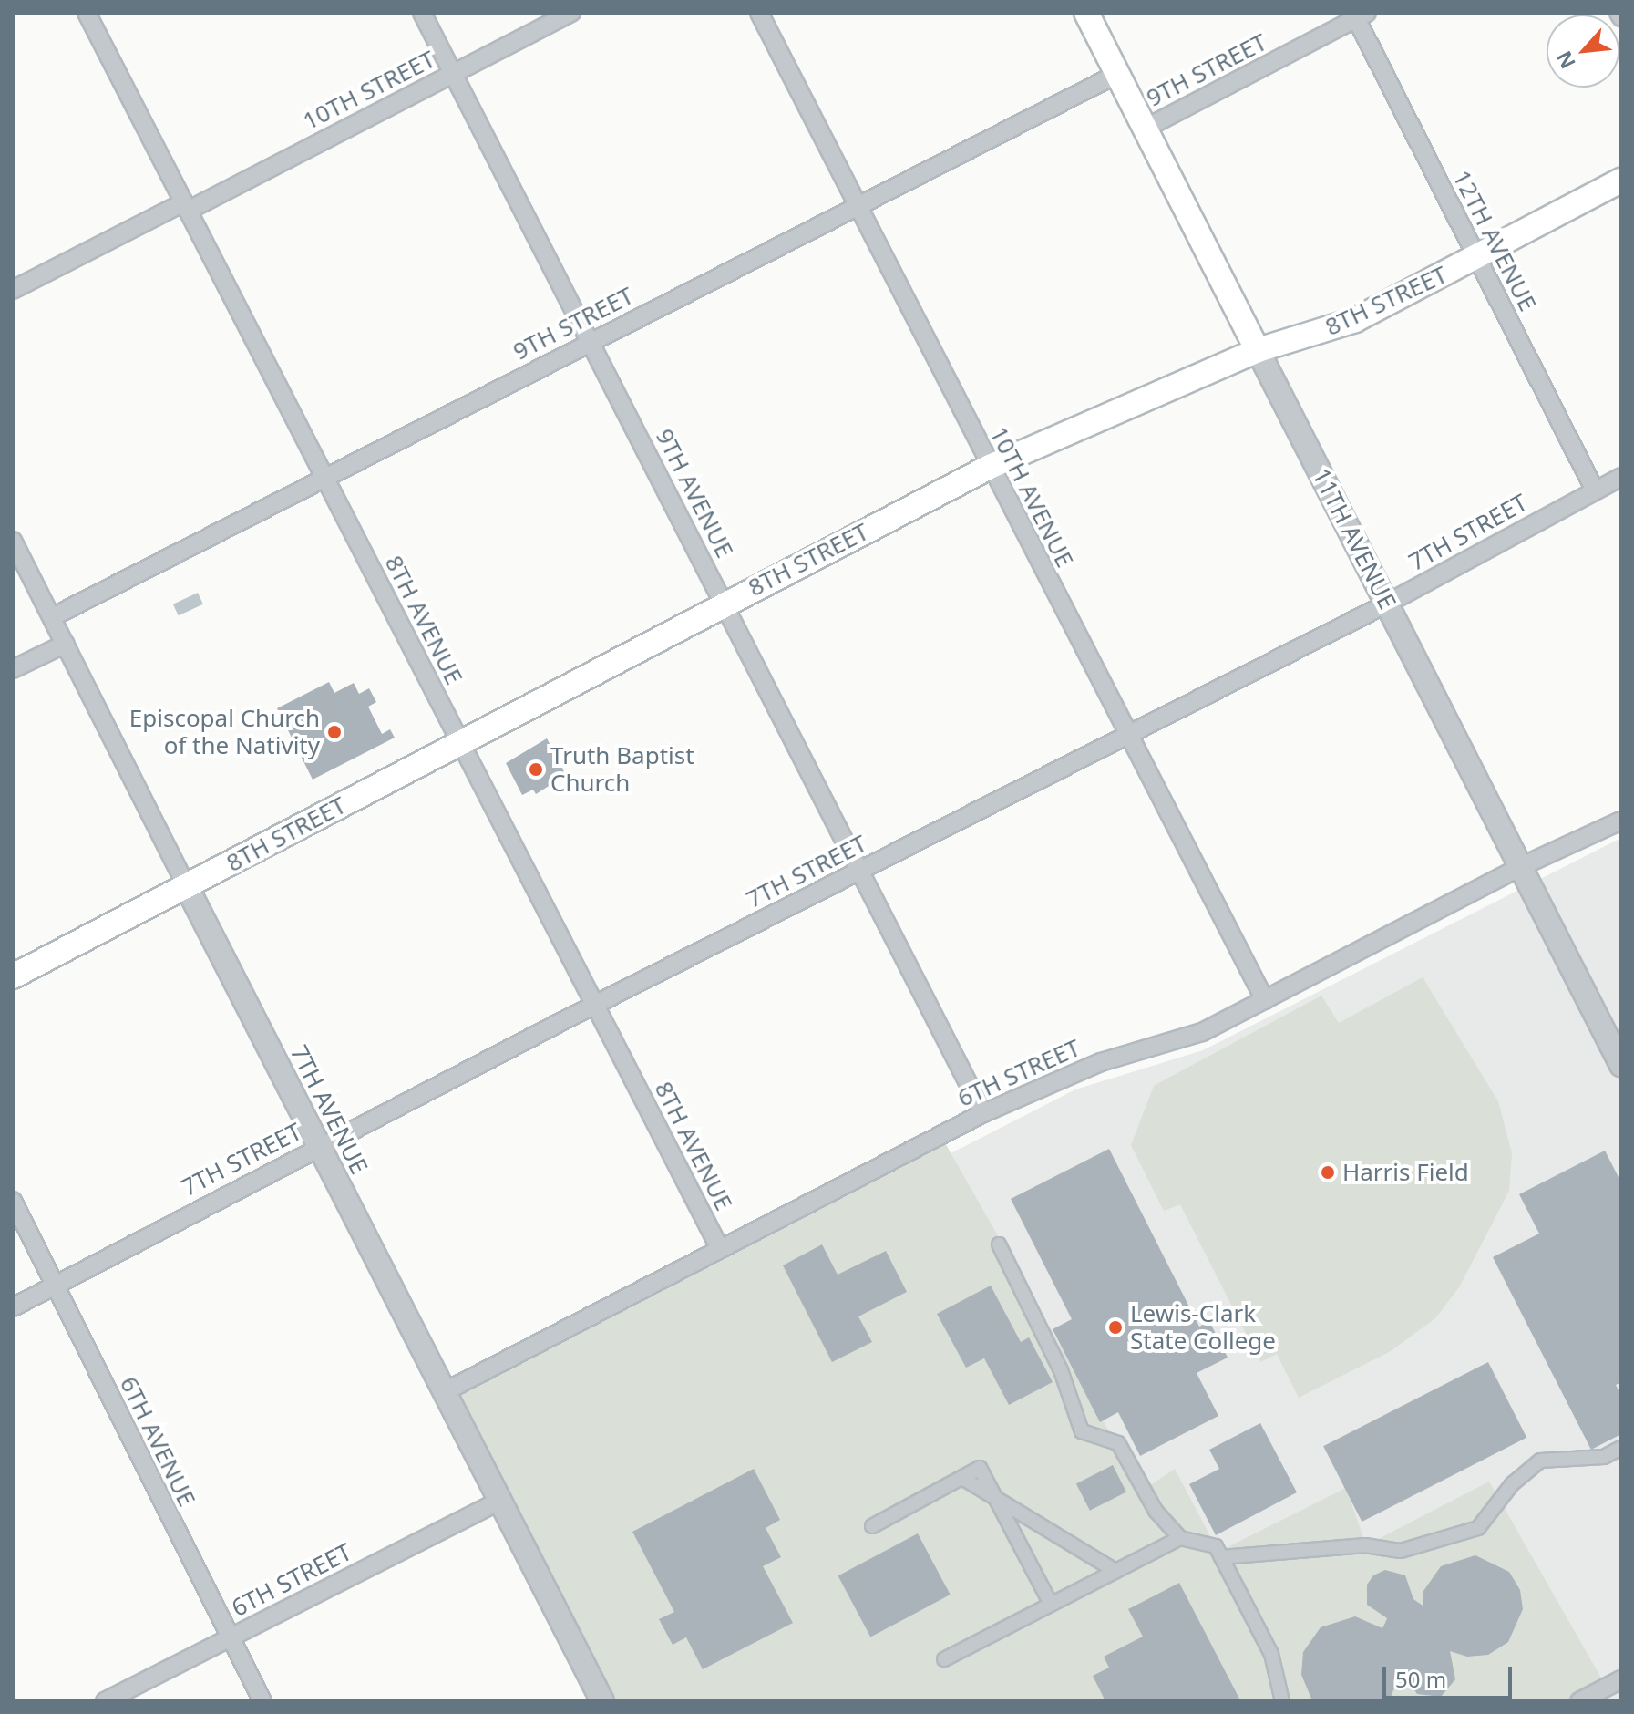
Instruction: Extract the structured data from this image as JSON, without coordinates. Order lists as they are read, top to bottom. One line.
{"streets":{"main road":["8TH STREET","11TH AVENUE"],"street":["9TH STREET","10TH STREET","12TH AVENUE","9TH AVENUE","10TH AVENUE","7TH STREET","8TH AVENUE","6TH STREET","7TH AVENUE","6TH AVENUE"]},"crossings":[["9TH STREET","12TH AVENUE"],["9TH STREET","9TH AVENUE"],["9TH STREET","10TH AVENUE"],["9TH STREET","11TH AVENUE"],["9TH STREET","8TH AVENUE"],["9TH STREET","7TH AVENUE"],["10TH STREET","9TH AVENUE"],["10TH STREET","8TH AVENUE"],["12TH AVENUE","8TH STREET"],["12TH AVENUE","7TH STREET"],["8TH STREET","9TH AVENUE"],["8TH STREET","10TH AVENUE"],["8TH STREET","11TH AVENUE"],["8TH STREET","8TH AVENUE"],["8TH STREET","7TH AVENUE"],["9TH AVENUE","7TH STREET"],["9TH AVENUE","6TH STREET"],["10TH AVENUE","7TH STREET"],["10TH AVENUE","6TH STREET"],["7TH STREET","11TH AVENUE"],["7TH STREET","8TH AVENUE"],["7TH STREET","7TH AVENUE"],["7TH STREET","6TH AVENUE"],["11TH AVENUE","6TH STREET"],["8TH AVENUE","6TH STREET"],["6TH STREET","7TH AVENUE"],["6TH STREET","6TH AVENUE"]],"places":["Episcopal Church of the Nativity","Truth Baptist Church","Harris Field","Lewis-Clark State College"],"scale_bar":"50 m","north":"bottom left"}
